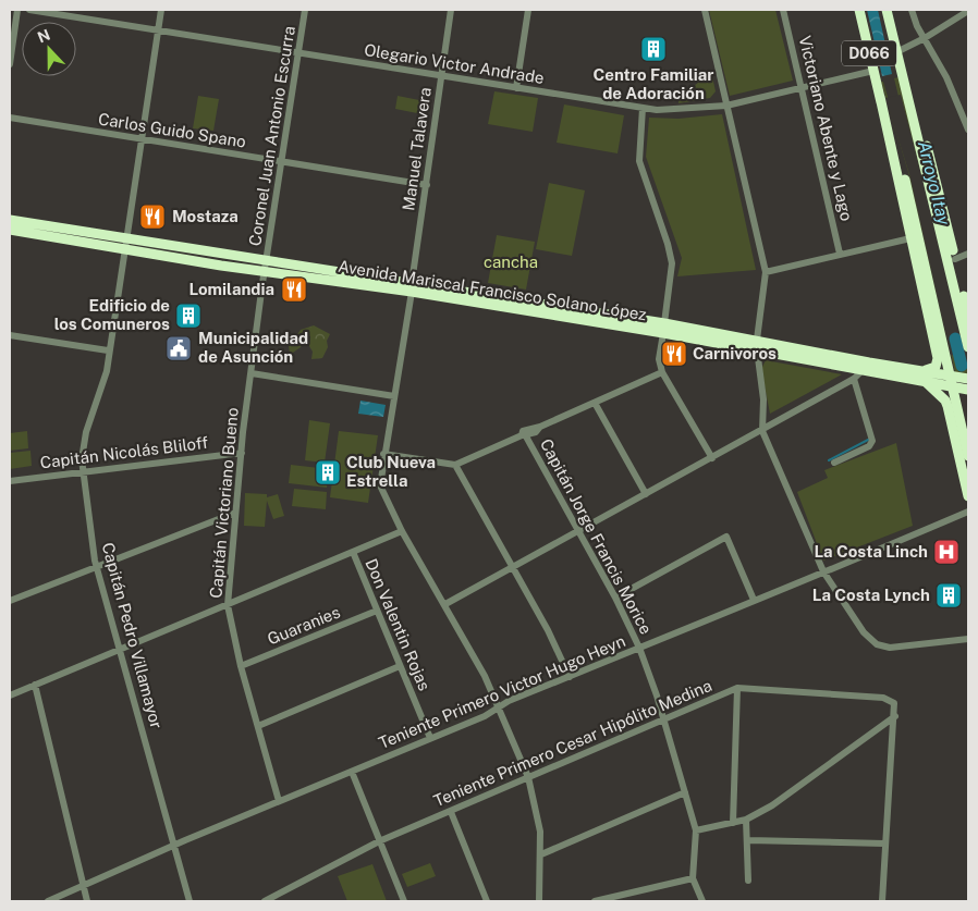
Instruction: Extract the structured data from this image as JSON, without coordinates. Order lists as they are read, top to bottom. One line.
{"streets":{"highway":["D066","Avenida Mariscal Francisco Solano López"],"street":["Olegario Victor Andrade","Victoriano Abente y Lago","Carlos Guido Spano","Coronel Juan Antonio Escurra","Manuel Talavera","Capitán Nicolás Bliloff","Capitán Victoriano Bueno","Capitán Jorge Francis Morice","Don Valentin Rojas","Guaranies","Capitán Pedro Villamayor","Teniente Primero Victor Hugo Heyn","Teniente Primero Cesar Hipólito Medina"]},"crossings":[["D066","Olegario Victor Andrade"],["Olegario Victor Andrade","Victoriano Abente y Lago"],["Olegario Victor Andrade","Coronel Juan Antonio Escurra"],["Olegario Victor Andrade","Manuel Talavera"],["Olegario Victor Andrade","Capitán Pedro Villamayor"],["Carlos Guido Spano","Coronel Juan Antonio Escurra"],["Carlos Guido Spano","Manuel Talavera"],["Carlos Guido Spano","Capitán Pedro Villamayor"],["Coronel Juan Antonio Escurra","Avenida Mariscal Francisco Solano López"],["Coronel Juan Antonio Escurra","Capitán Victoriano Bueno"],["Manuel Talavera","Avenida Mariscal Francisco Solano López"],["Manuel Talavera","Teniente Primero Victor Hugo Heyn"],["Manuel Talavera","Teniente Primero Cesar Hipólito Medina"],["Avenida Mariscal Francisco Solano López","Capitán Victoriano Bueno"],["Avenida Mariscal Francisco Solano López","Capitán Pedro Villamayor"],["Capitán Nicolás Bliloff","Capitán Victoriano Bueno"],["Capitán Nicolás Bliloff","Capitán Pedro Villamayor"],["Capitán Victoriano Bueno","Guaranies"],["Capitán Victoriano Bueno","Teniente Primero Victor Hugo Heyn"],["Capitán Jorge Francis Morice","Teniente Primero Victor Hugo Heyn"],["Capitán Jorge Francis Morice","Teniente Primero Cesar Hipólito Medina"],["Don Valentin Rojas","Guaranies"],["Don Valentin Rojas","Teniente Primero Victor Hugo Heyn"],["Capitán Pedro Villamayor","Teniente Primero Victor Hugo Heyn"]],"water":["Arroyo Itay"],"parks":["cancha"],"places":{"building":["Centro Familiar de Adoración","Edificio de los Comuneros","Club Nueva Estrella","La Costa Lynch"],"restaurant":["Mostaza","Lomilandia","Carnivoros"],"public building":["Municipalidad de Asunción"],"hospital":["La Costa Linch"]},"north":"top"}
